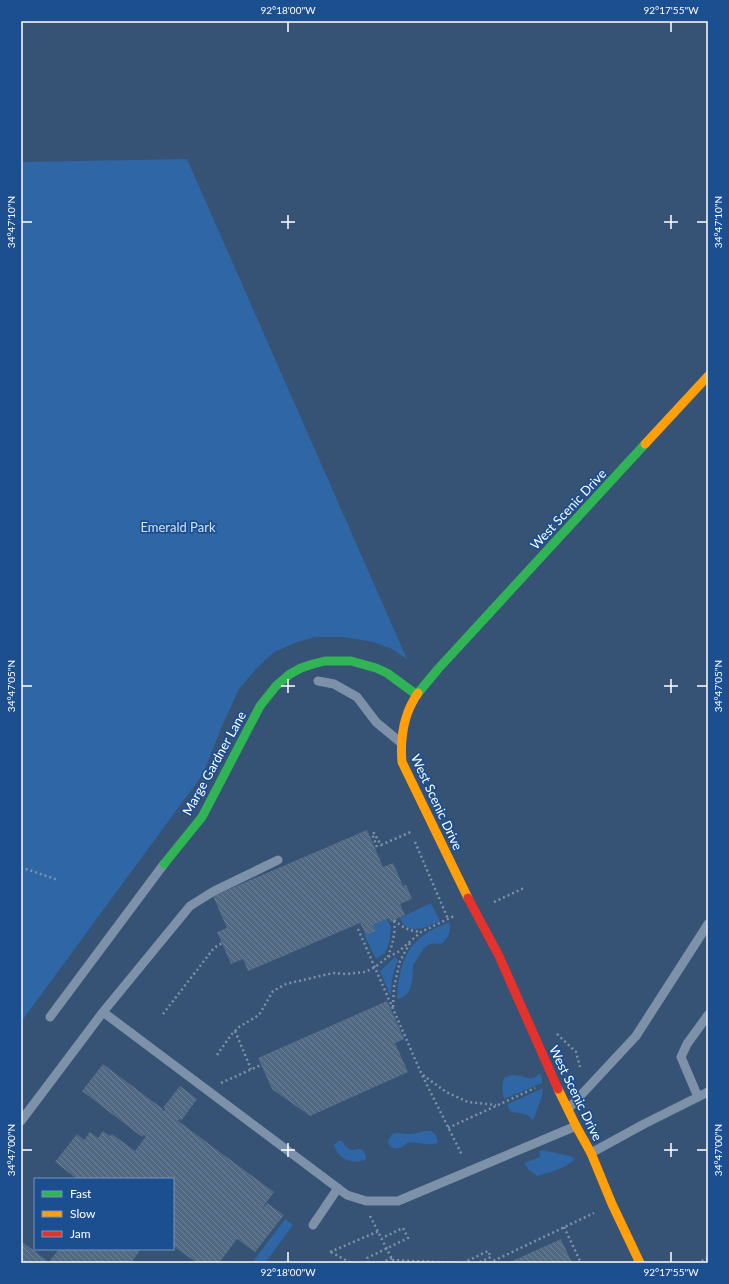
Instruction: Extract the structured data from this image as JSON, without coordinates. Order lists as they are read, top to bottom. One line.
{"streets":{"street":["West Scenic Drive","Marge Gardner Lane"]},"crossings":[["West Scenic Drive","Marge Gardner Lane"]],"parks":["Emerald Park"],"legend":["Fast","Slow","Jam"],"coordinates":["92°18'00\"W","92°17'55\"W","34°47'10\"N","34°47'05\"N","34°47'00\"N"]}
